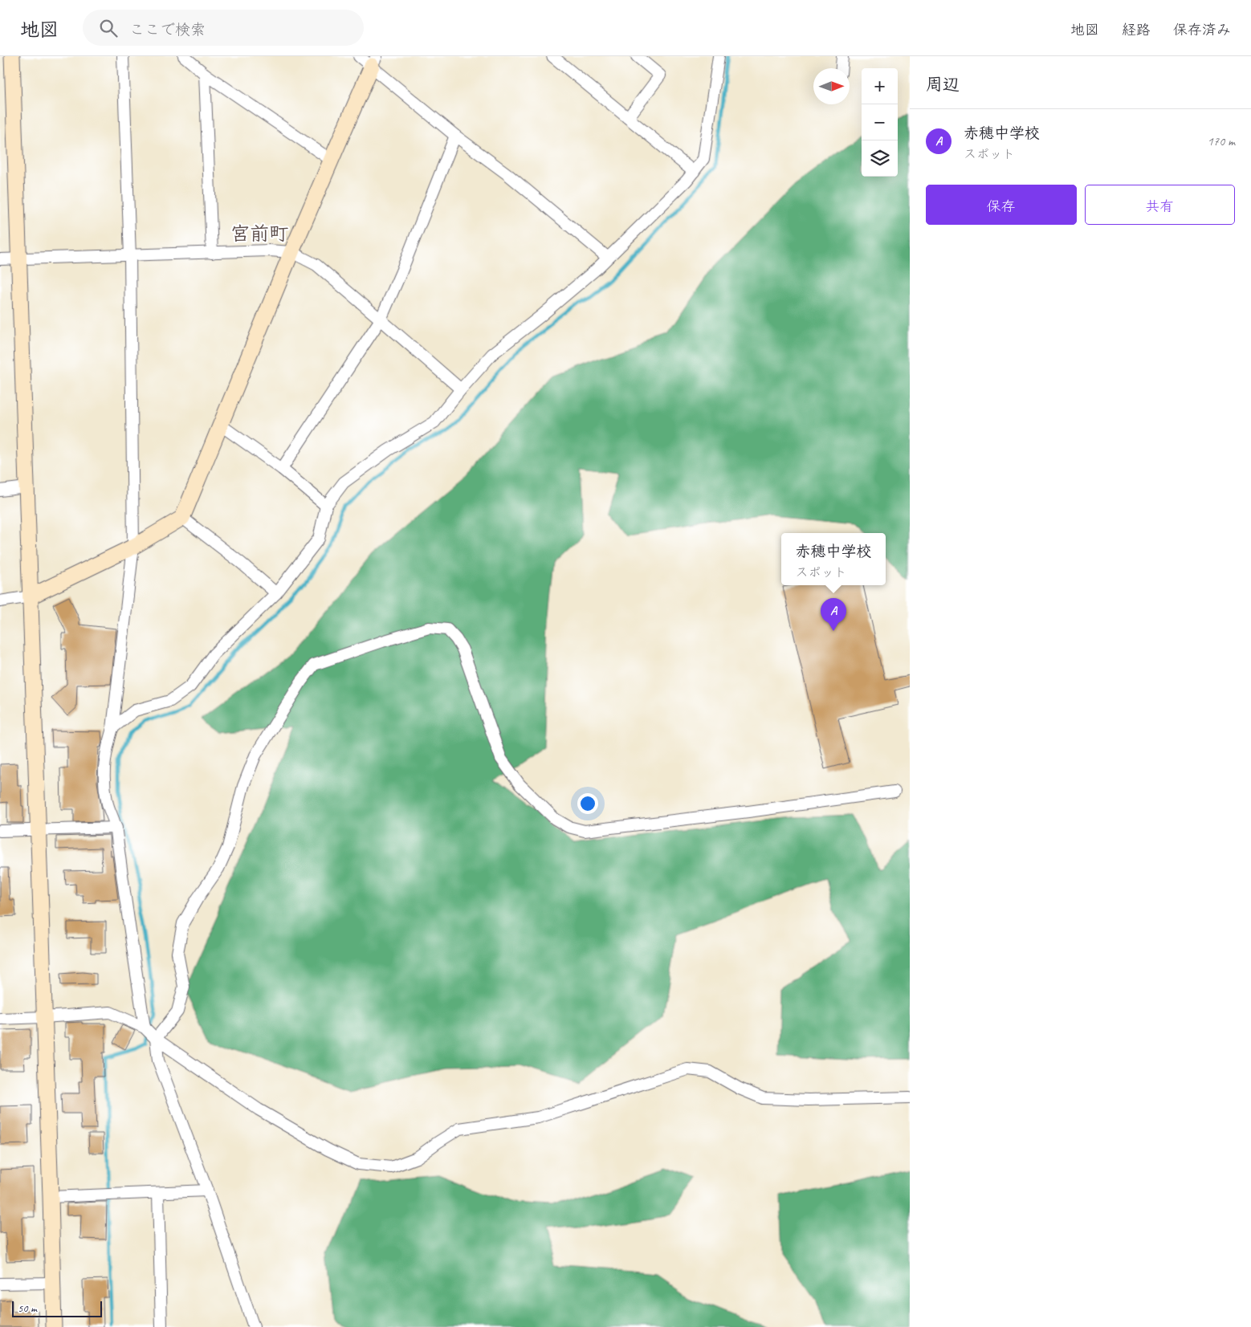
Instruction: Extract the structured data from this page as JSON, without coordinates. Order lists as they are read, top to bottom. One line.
{"districts":["宮前町"],"scale_bar":"50 m","north":"right","page":{"header":"地図","search":"ここで検索","nav":["地図","経路","保存済み"],"heading":"周辺","map_buttons":["+","−"],"list":[{"mark":"A","name":"赤穂中学校","note":"スポット","value":"170 m"}],"buttons":["保存","共有"],"popup":["赤穂中学校","スポット"],"pins":"A","scale":"50 m"}}
